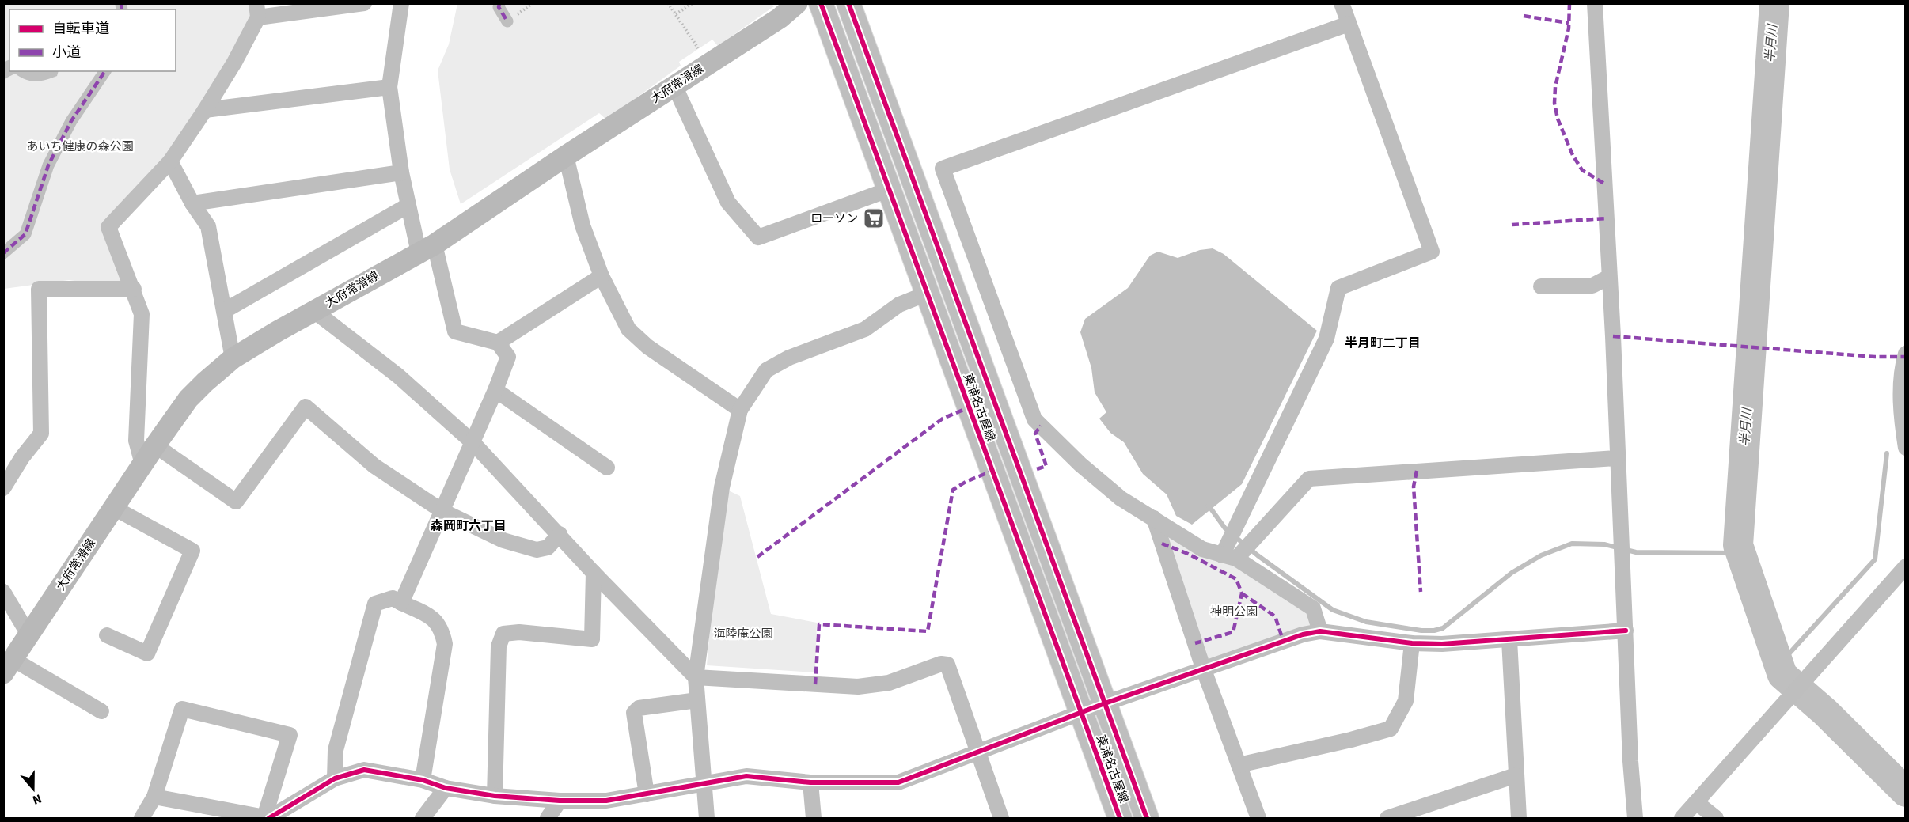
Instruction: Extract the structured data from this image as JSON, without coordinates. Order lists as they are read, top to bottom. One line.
{"streets":{"main road":["大府常滑線","東浦名古屋線"]},"districts":["半月町二丁目","森岡町六丁目"],"water":["半月川"],"parks":["あいち健康の森公園","神明公園","海陸庵公園"],"places":{"supermarket":["ローソン"]},"legend":["自転車道","小道"],"north":"bottom"}
